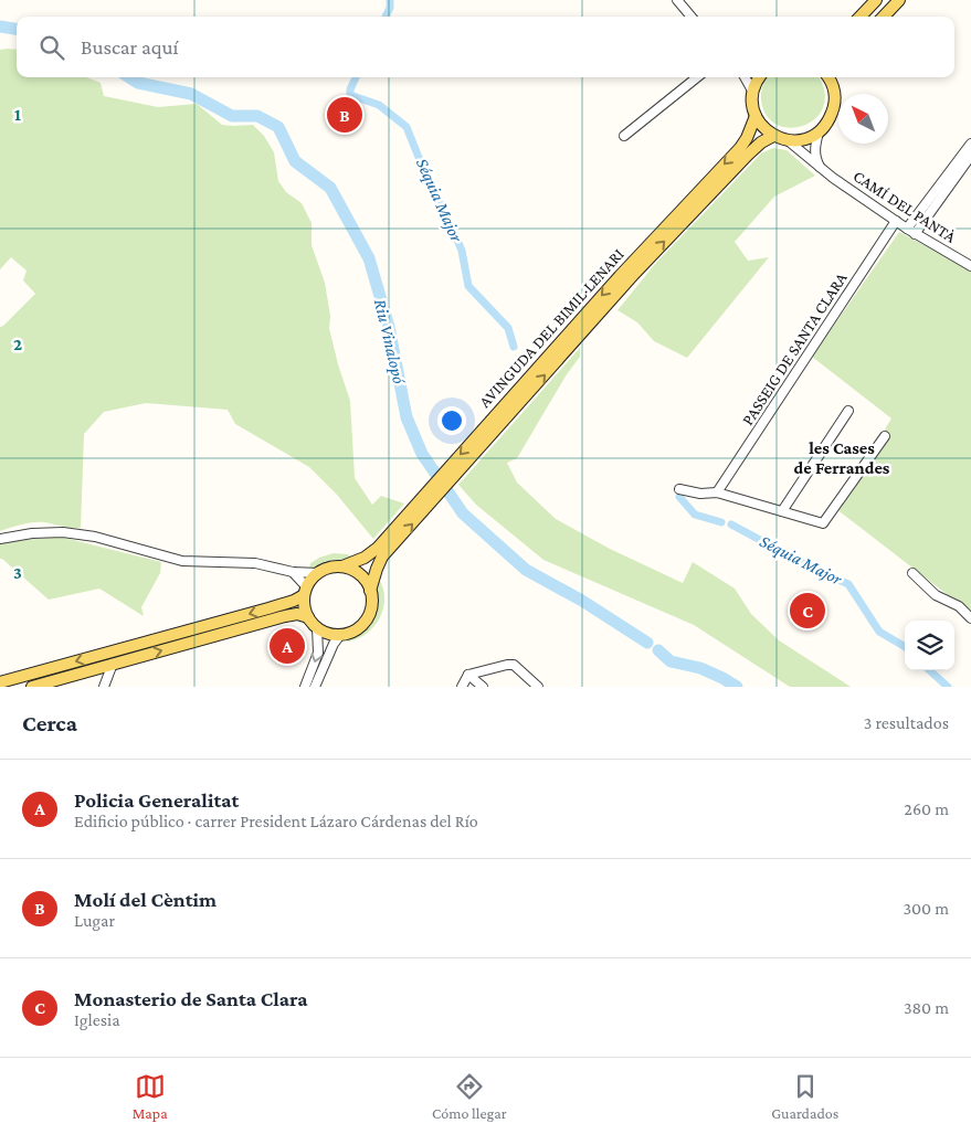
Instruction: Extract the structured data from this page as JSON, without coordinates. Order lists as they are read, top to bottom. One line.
{"streets":{"main road":["AVINGUDA DEL BIMIL·LENARI"],"street":["CAMÍ DEL PANTÀ","PASSEIG DE SANTA CLARA"]},"crossings":[["CAMÍ DEL PANTÀ","PASSEIG DE SANTA CLARA"]],"districts":["les Cases de Ferrandes"],"water":["Séquia Major","Riu Vinalopó"],"north":"top left","page":{"search":"Buscar aquí","pins":["B","C","A"],"heading":["Cerca","3 resultados"],"list":[{"mark":"A","name":"Policia Generalitat","note":"Edificio público · carrer President Lázaro Cárdenas del Río","value":"260 m"},{"mark":"B","name":"Molí del Cèntim","note":"Lugar","value":"300 m"},{"mark":"C","name":"Monasterio de Santa Clara","note":"Iglesia","value":"380 m"}],"nav":["Mapa","Cómo llegar","Guardados"]},"grid":{"rows":["1","2","3"]}}
